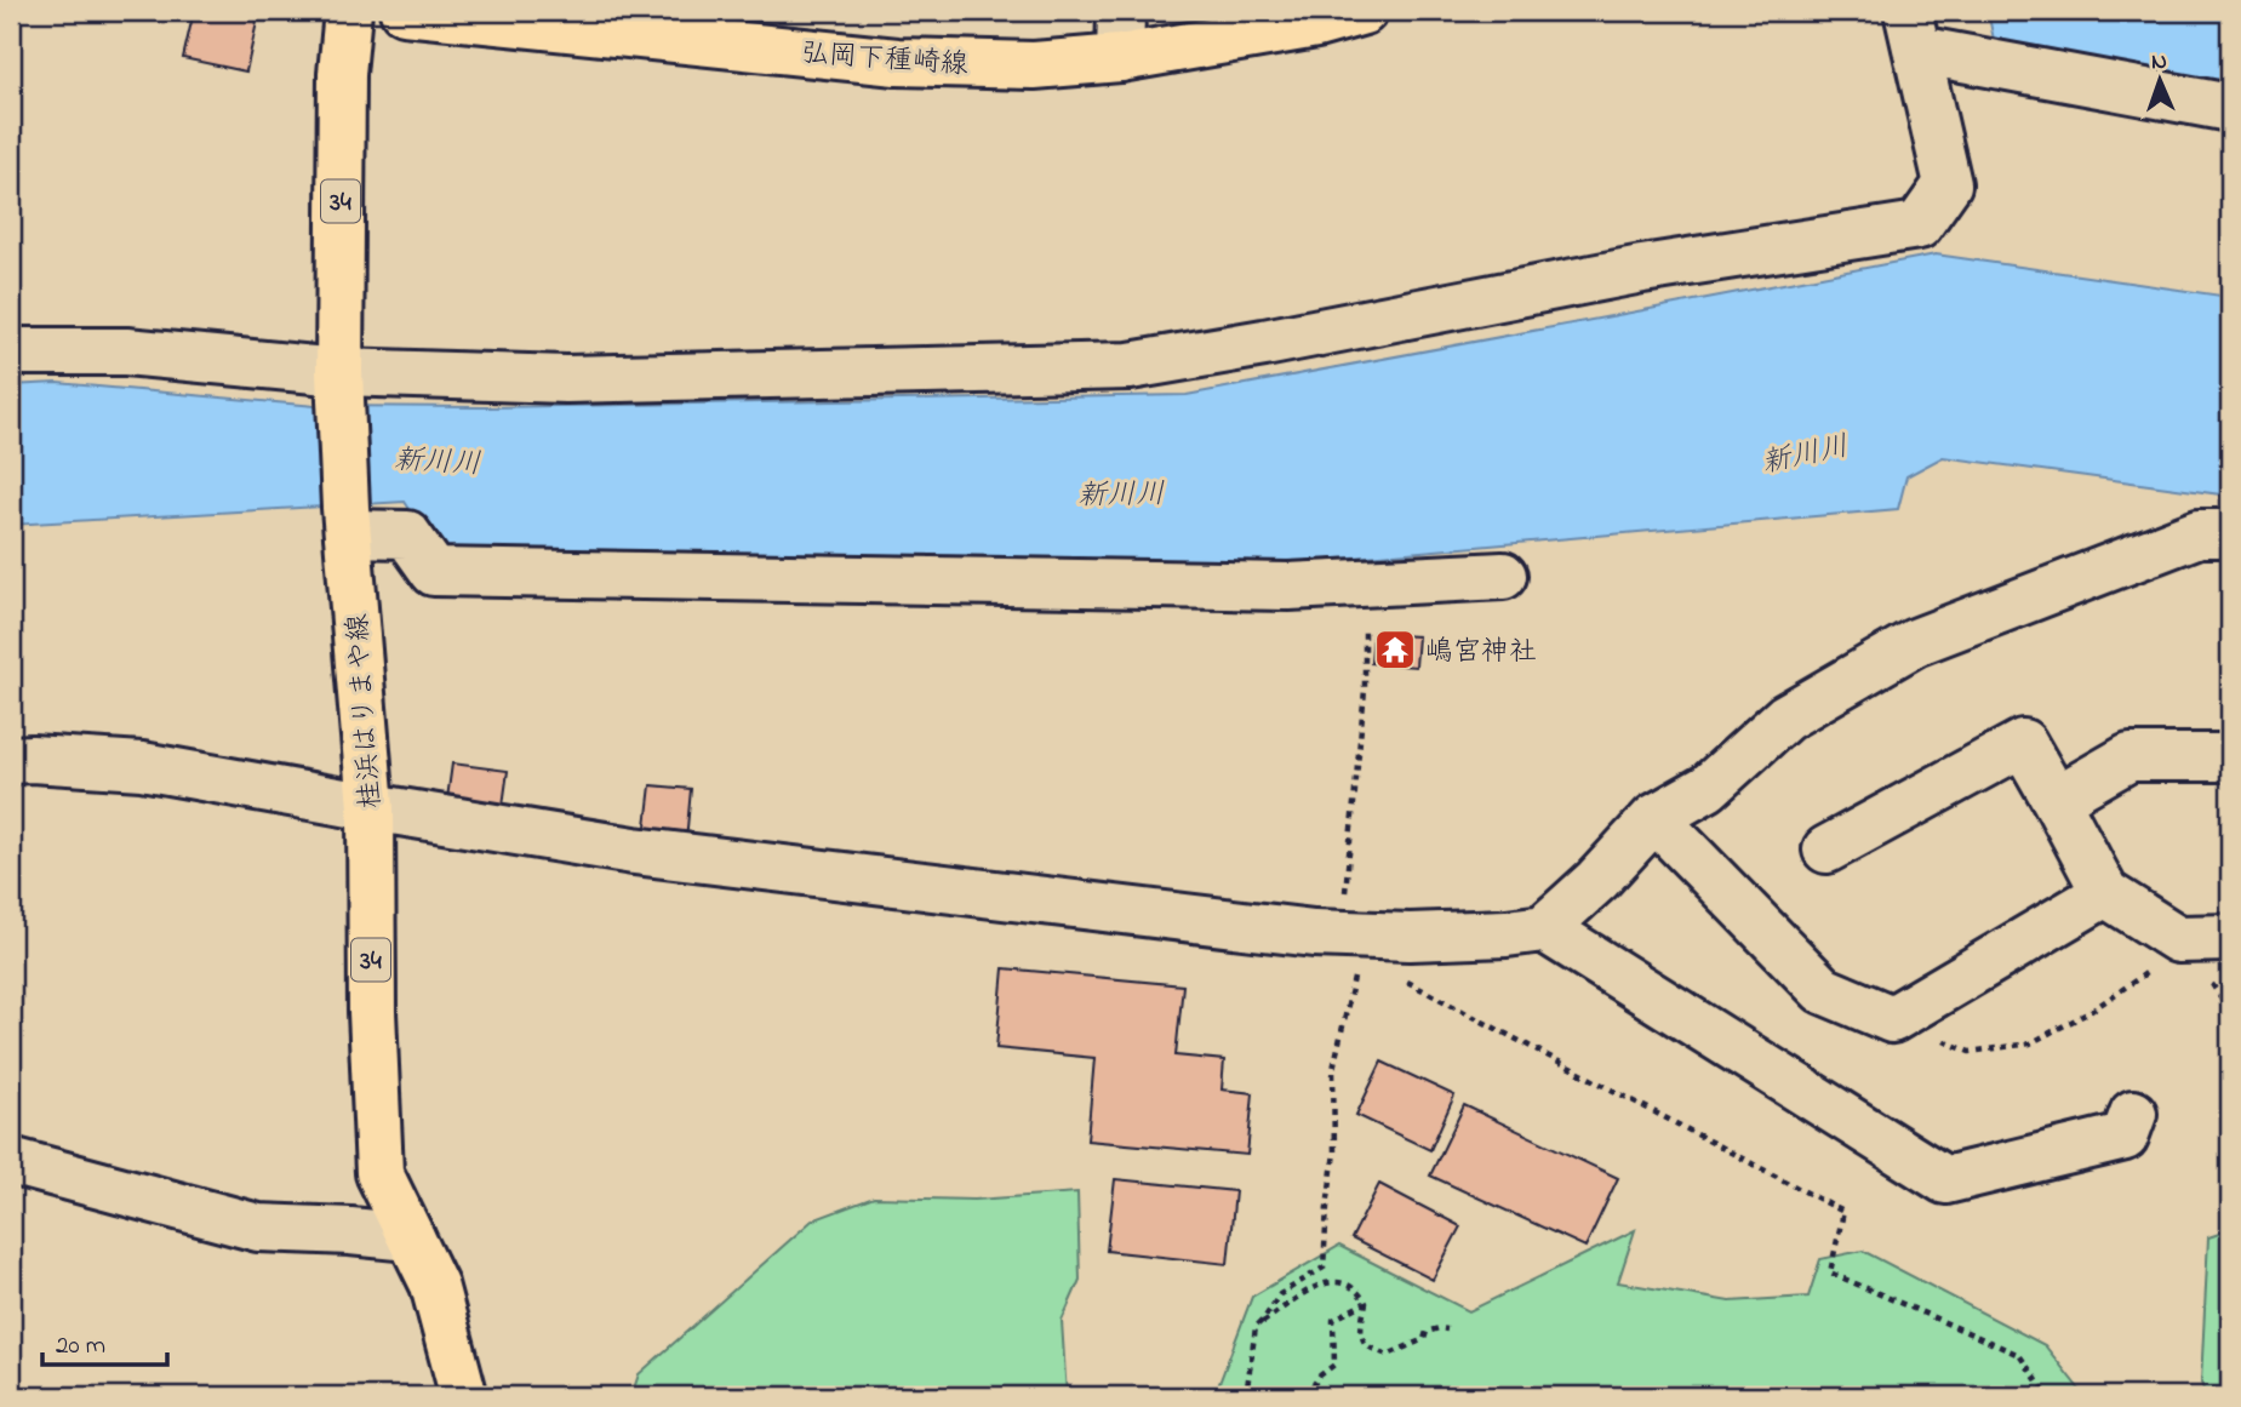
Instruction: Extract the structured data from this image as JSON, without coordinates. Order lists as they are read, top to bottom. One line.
{"streets":{"main road":["弘岡下種崎線","34","桂浜はりまや線"]},"water":["新川川"],"places":{"temple":["嶋宮神社"]},"scale_bar":"20 m","north":"top"}
